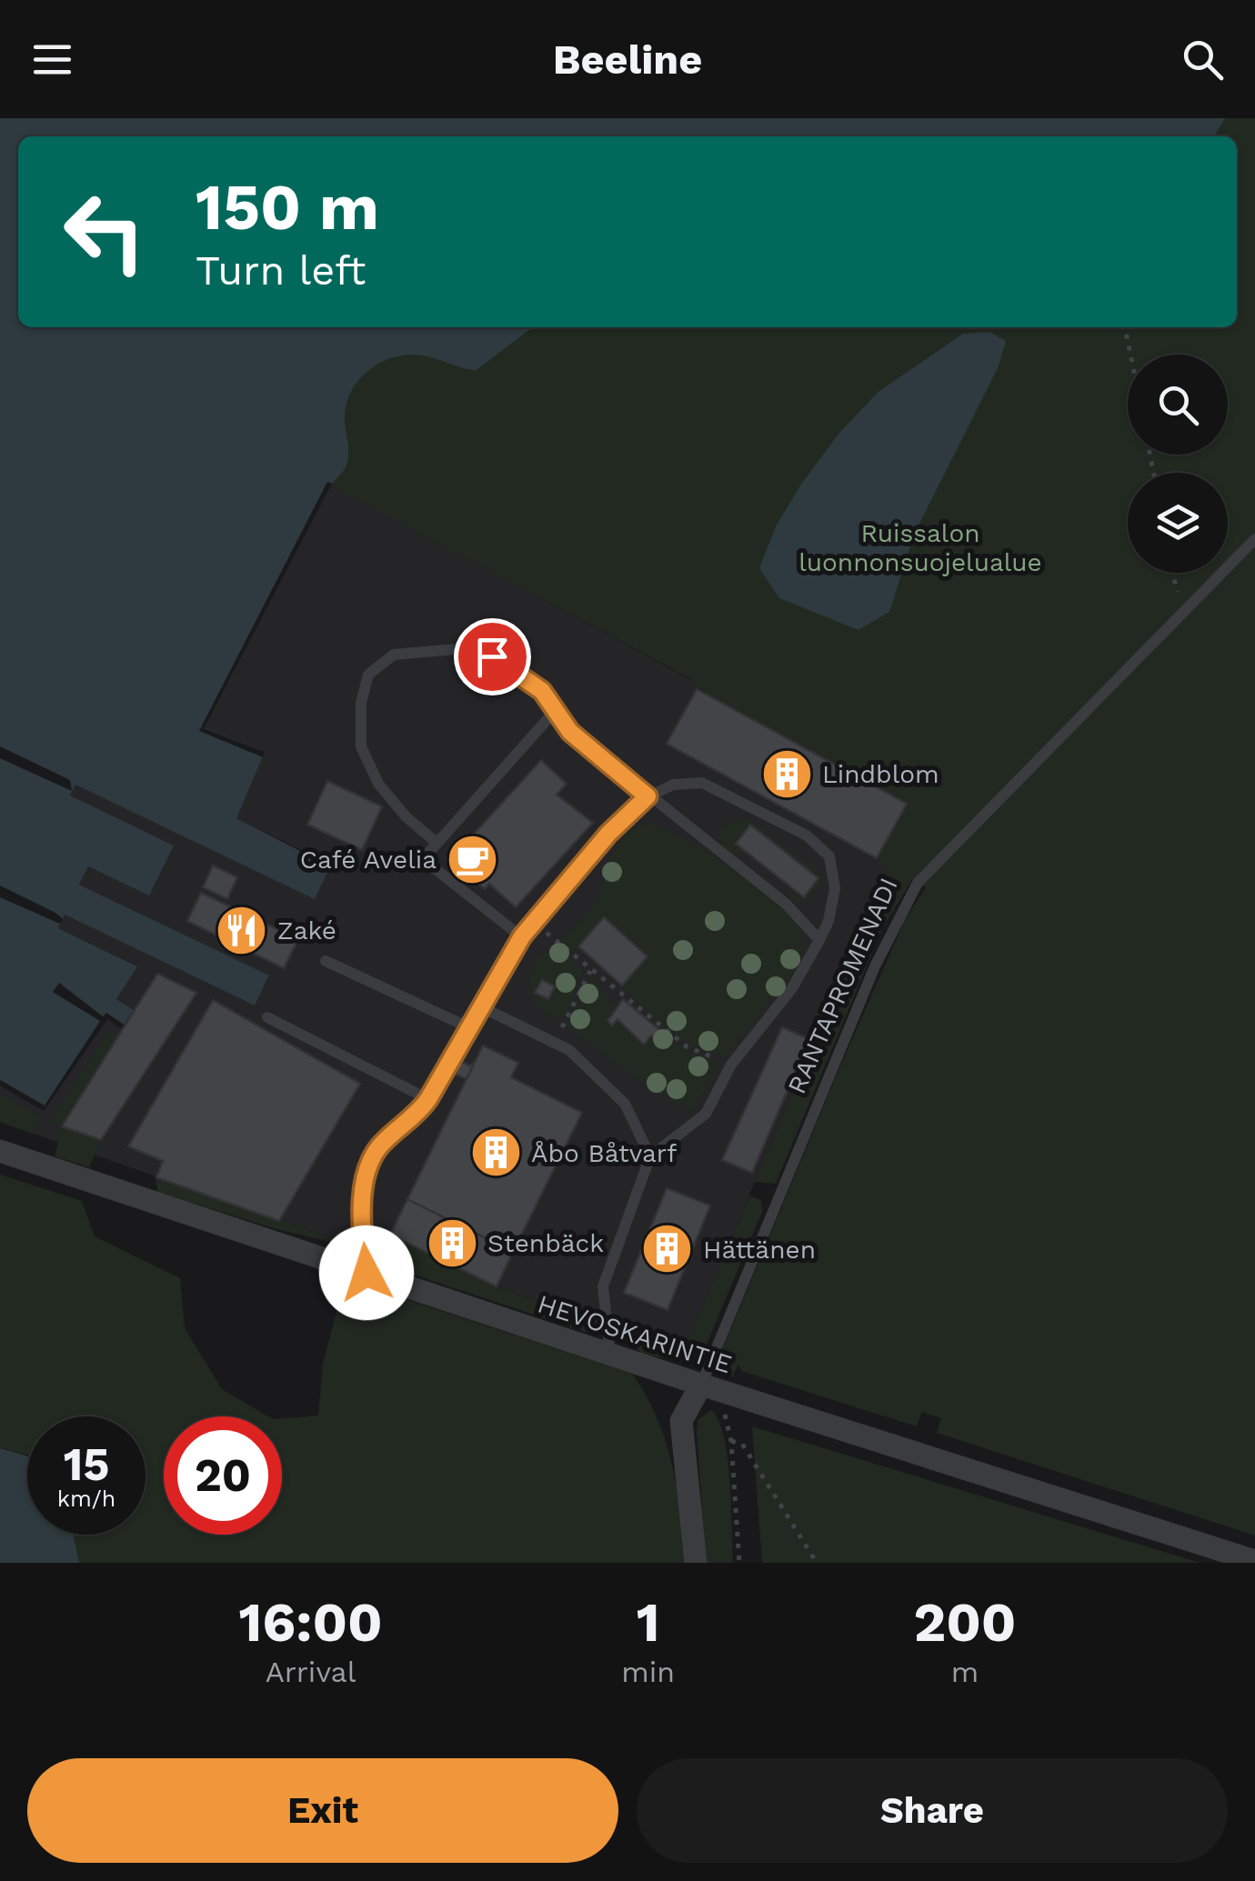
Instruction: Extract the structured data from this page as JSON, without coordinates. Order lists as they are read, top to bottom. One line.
{"streets":{"street":["RANTAPROMENADI","HEVOSKARINTIE"]},"crossings":[["RANTAPROMENADI","HEVOSKARINTIE"]],"parks":["Ruissalon luonnonsuojelualue"],"places":{"building":["Lindblom","Åbo Båtvarf","Stenbäck","Hättänen"],"cafe":["Café Avelia"],"restaurant":["Zaké"]},"page":{"header":"Beeline","turn":["150 m","Turn left"],"speed":"15 km/h","limit":"20","eta":["16:00","Arrival","1","min","200","m"],"buttons":["Exit","Share"]}}
